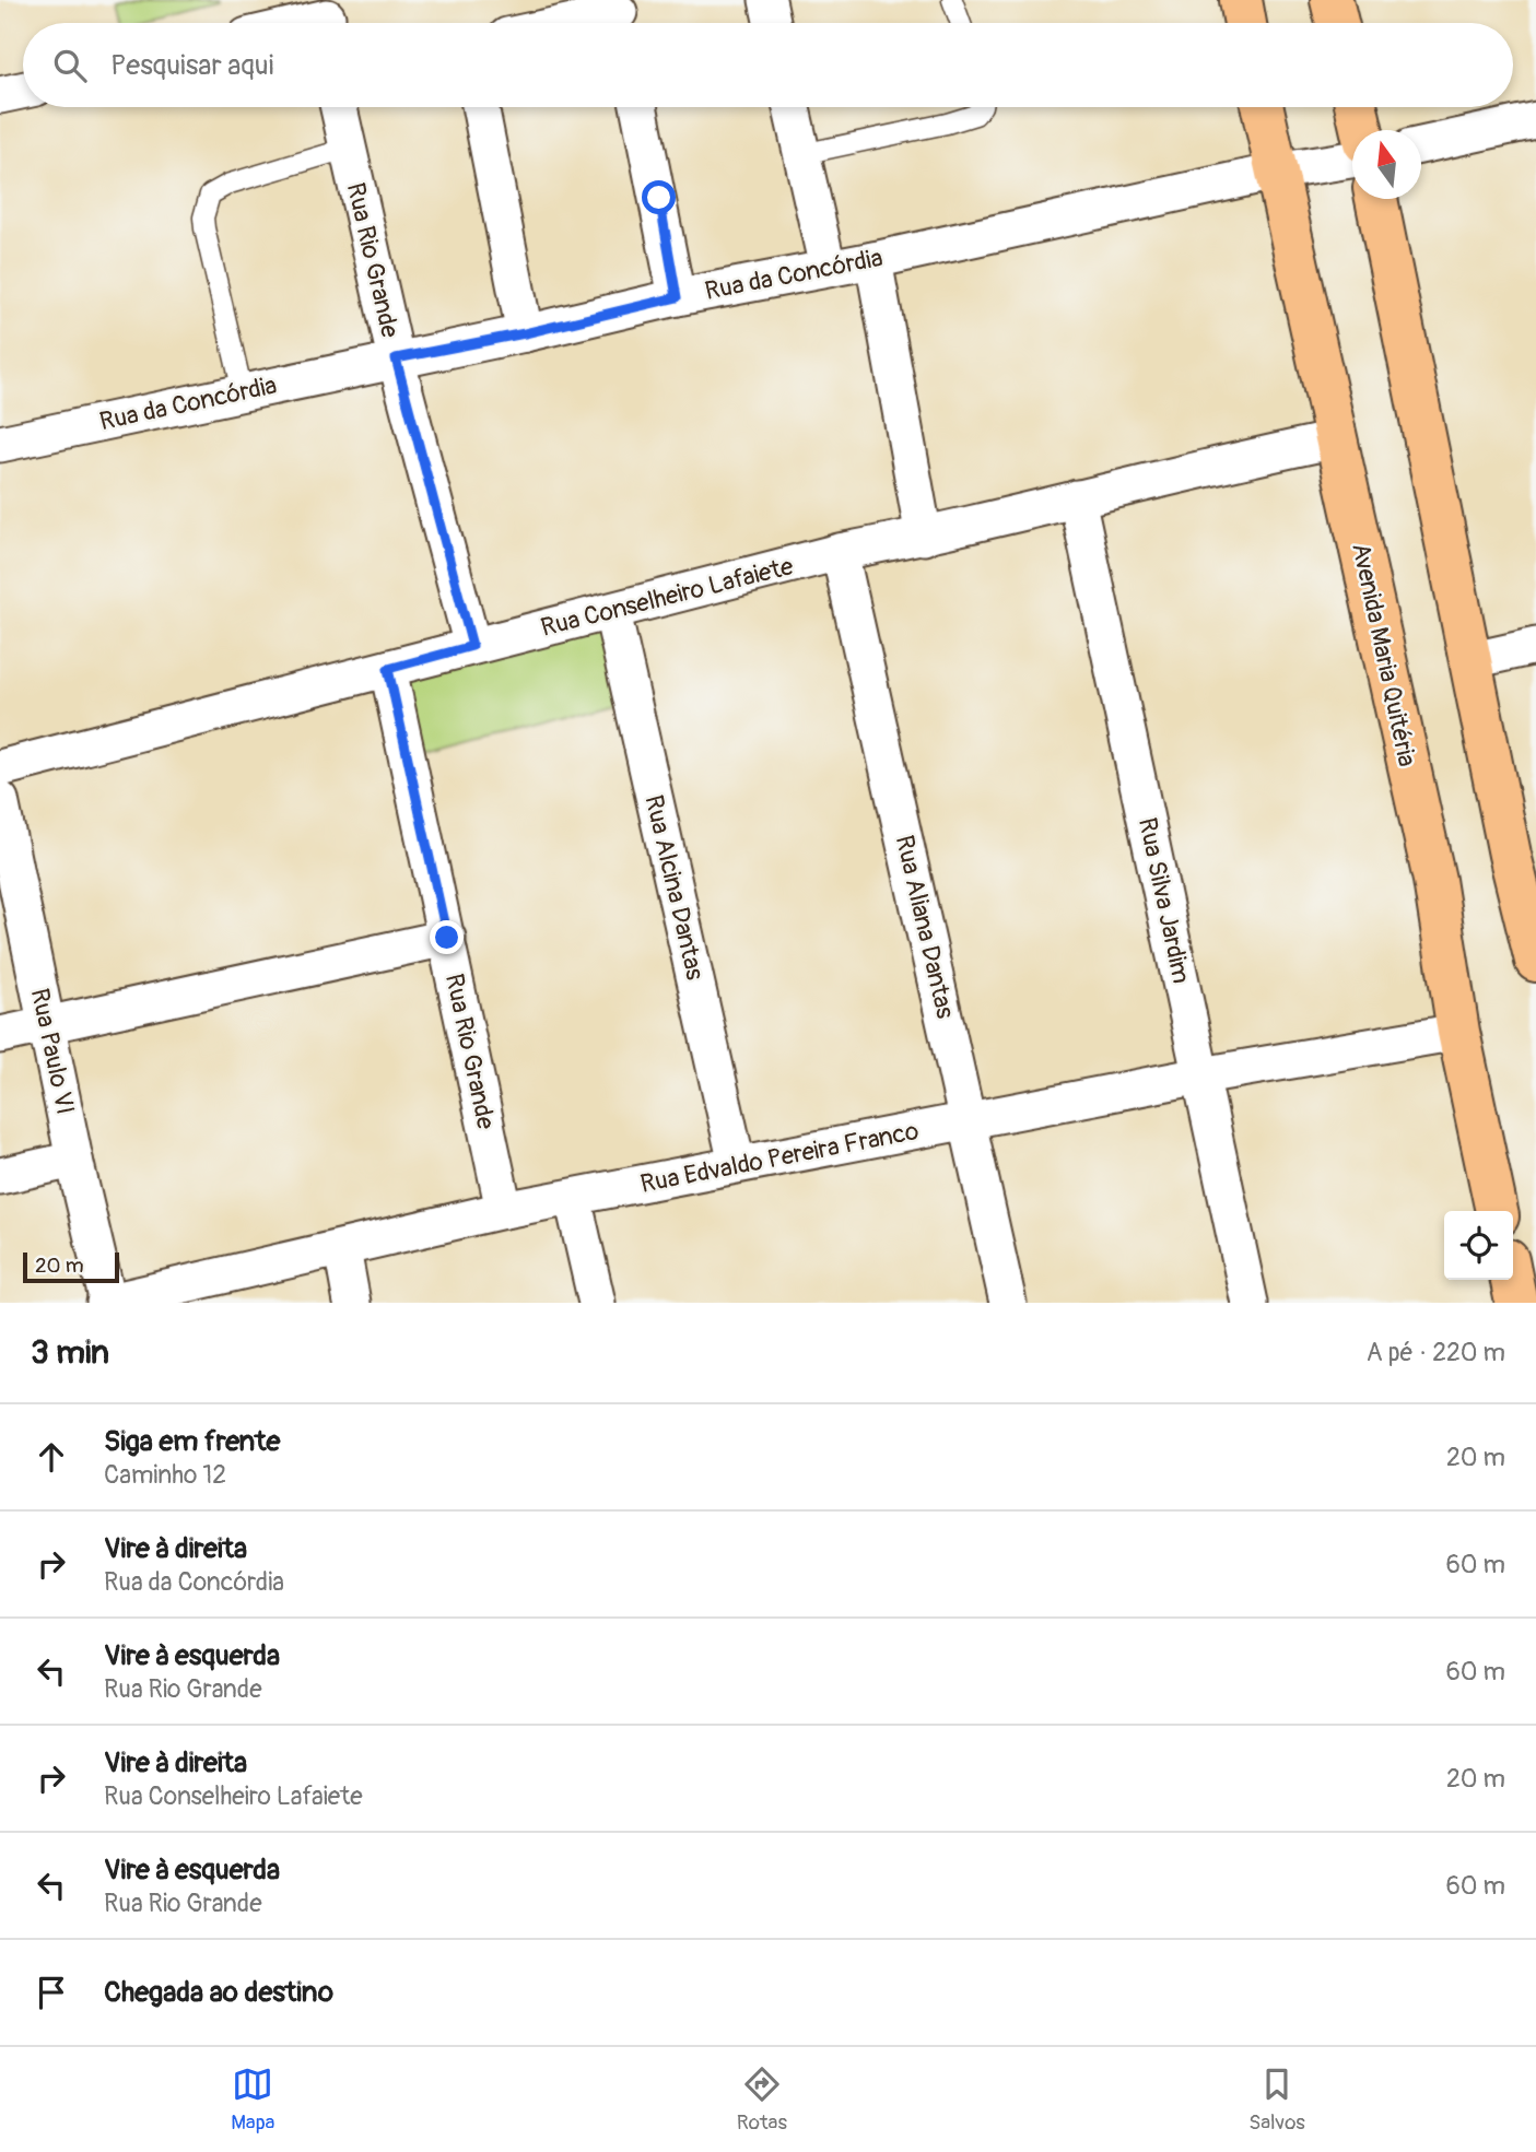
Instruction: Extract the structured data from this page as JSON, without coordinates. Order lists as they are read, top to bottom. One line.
{"streets":{"main road":["Avenida Maria Quitéria"],"street":["Rua Rio Grande","Rua da Concórdia","Rua Conselheiro Lafaiete","Rua Alcina Dantas","Rua Silva Jardim","Rua Aliana Dantas","Rua Paulo VI","Rua Edvaldo Pereira Franco"]},"crossings":[["Rua Rio Grande","Rua da Concórdia"],["Rua Rio Grande","Rua Conselheiro Lafaiete"],["Rua Rio Grande","Rua Edvaldo Pereira Franco"],["Rua da Concórdia","Avenida Maria Quitéria"],["Rua Conselheiro Lafaiete","Avenida Maria Quitéria"],["Rua Conselheiro Lafaiete","Rua Alcina Dantas"],["Rua Conselheiro Lafaiete","Rua Silva Jardim"],["Rua Conselheiro Lafaiete","Rua Aliana Dantas"],["Avenida Maria Quitéria","Rua Edvaldo Pereira Franco"],["Rua Alcina Dantas","Rua Edvaldo Pereira Franco"],["Rua Silva Jardim","Rua Edvaldo Pereira Franco"],["Rua Aliana Dantas","Rua Edvaldo Pereira Franco"],["Rua Paulo VI","Rua Edvaldo Pereira Franco"]],"scale_bar":"20 m","north":"top","page":{"search":"Pesquisar aqui","scale":"20 m","heading":["3 min","A pé · 220 m"],"list":[["Siga em frente","Caminho 12","20 m"],["Vire à direita","Rua da Concórdia","60 m"],["Vire à esquerda","Rua Rio Grande","60 m"],["Vire à direita","Rua Conselheiro Lafaiete","20 m"],["Vire à esquerda","Rua Rio Grande","60 m"],"Chegada ao destino"],"nav":["Mapa","Rotas","Salvos"]}}
